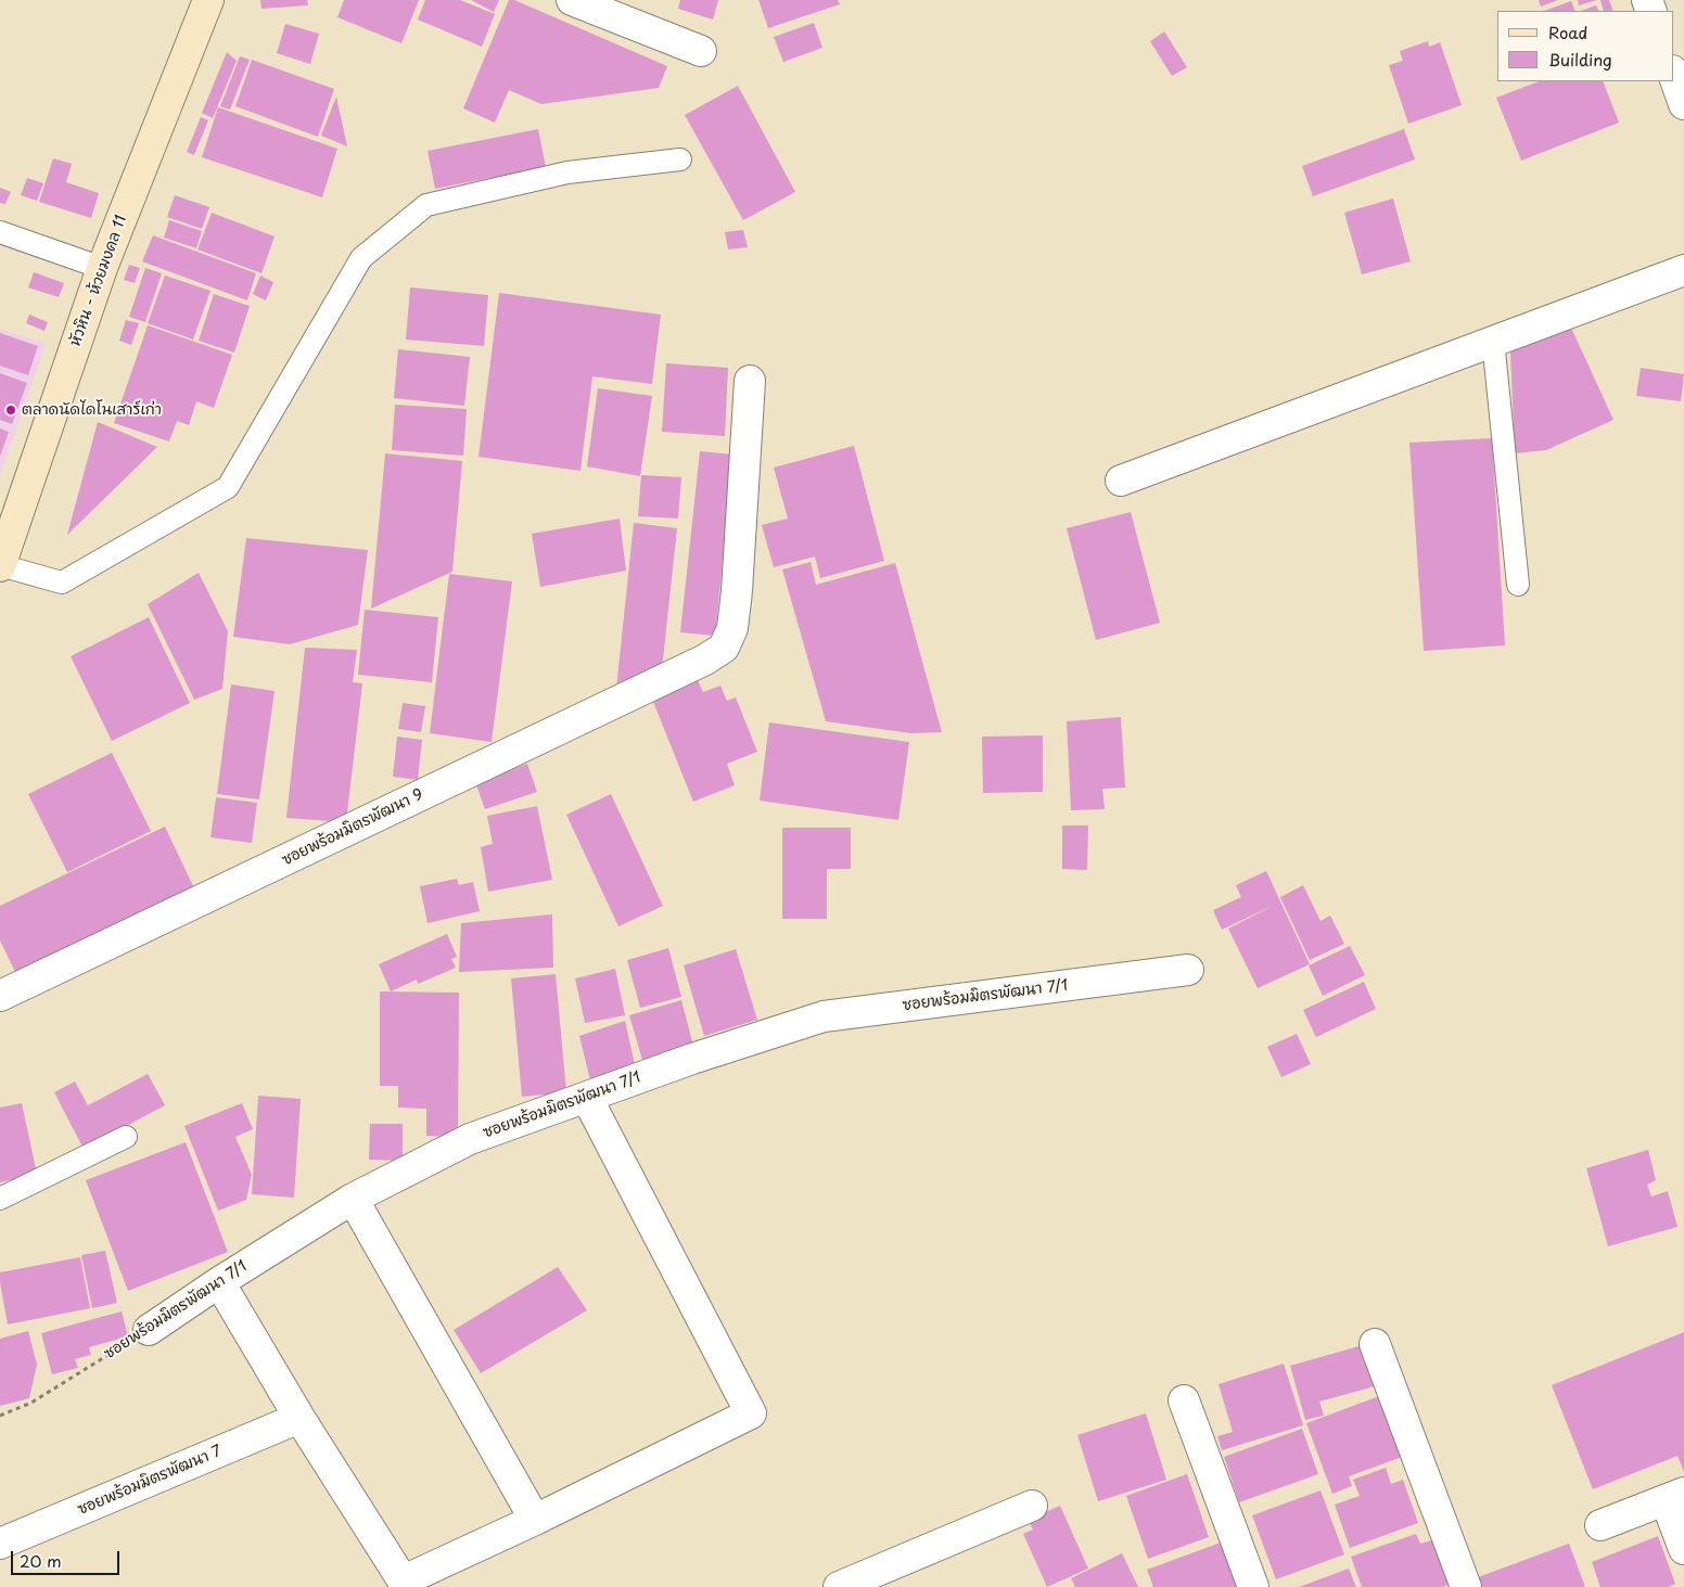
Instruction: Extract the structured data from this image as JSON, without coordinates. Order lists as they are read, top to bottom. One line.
{"streets":{"street":["หัวหิน - ห้วยมงคล 11","ซอยพร้อมมิตรพัฒนา 9","ซอยพร้อมมิตรพัฒนา 7/1","ซอยพร้อมมิตรพัฒนา 7"]},"places":["ตลาดนัดไดโนเสาร์เก่า"],"legend":["Road","Building"],"scale_bar":"20 m"}
